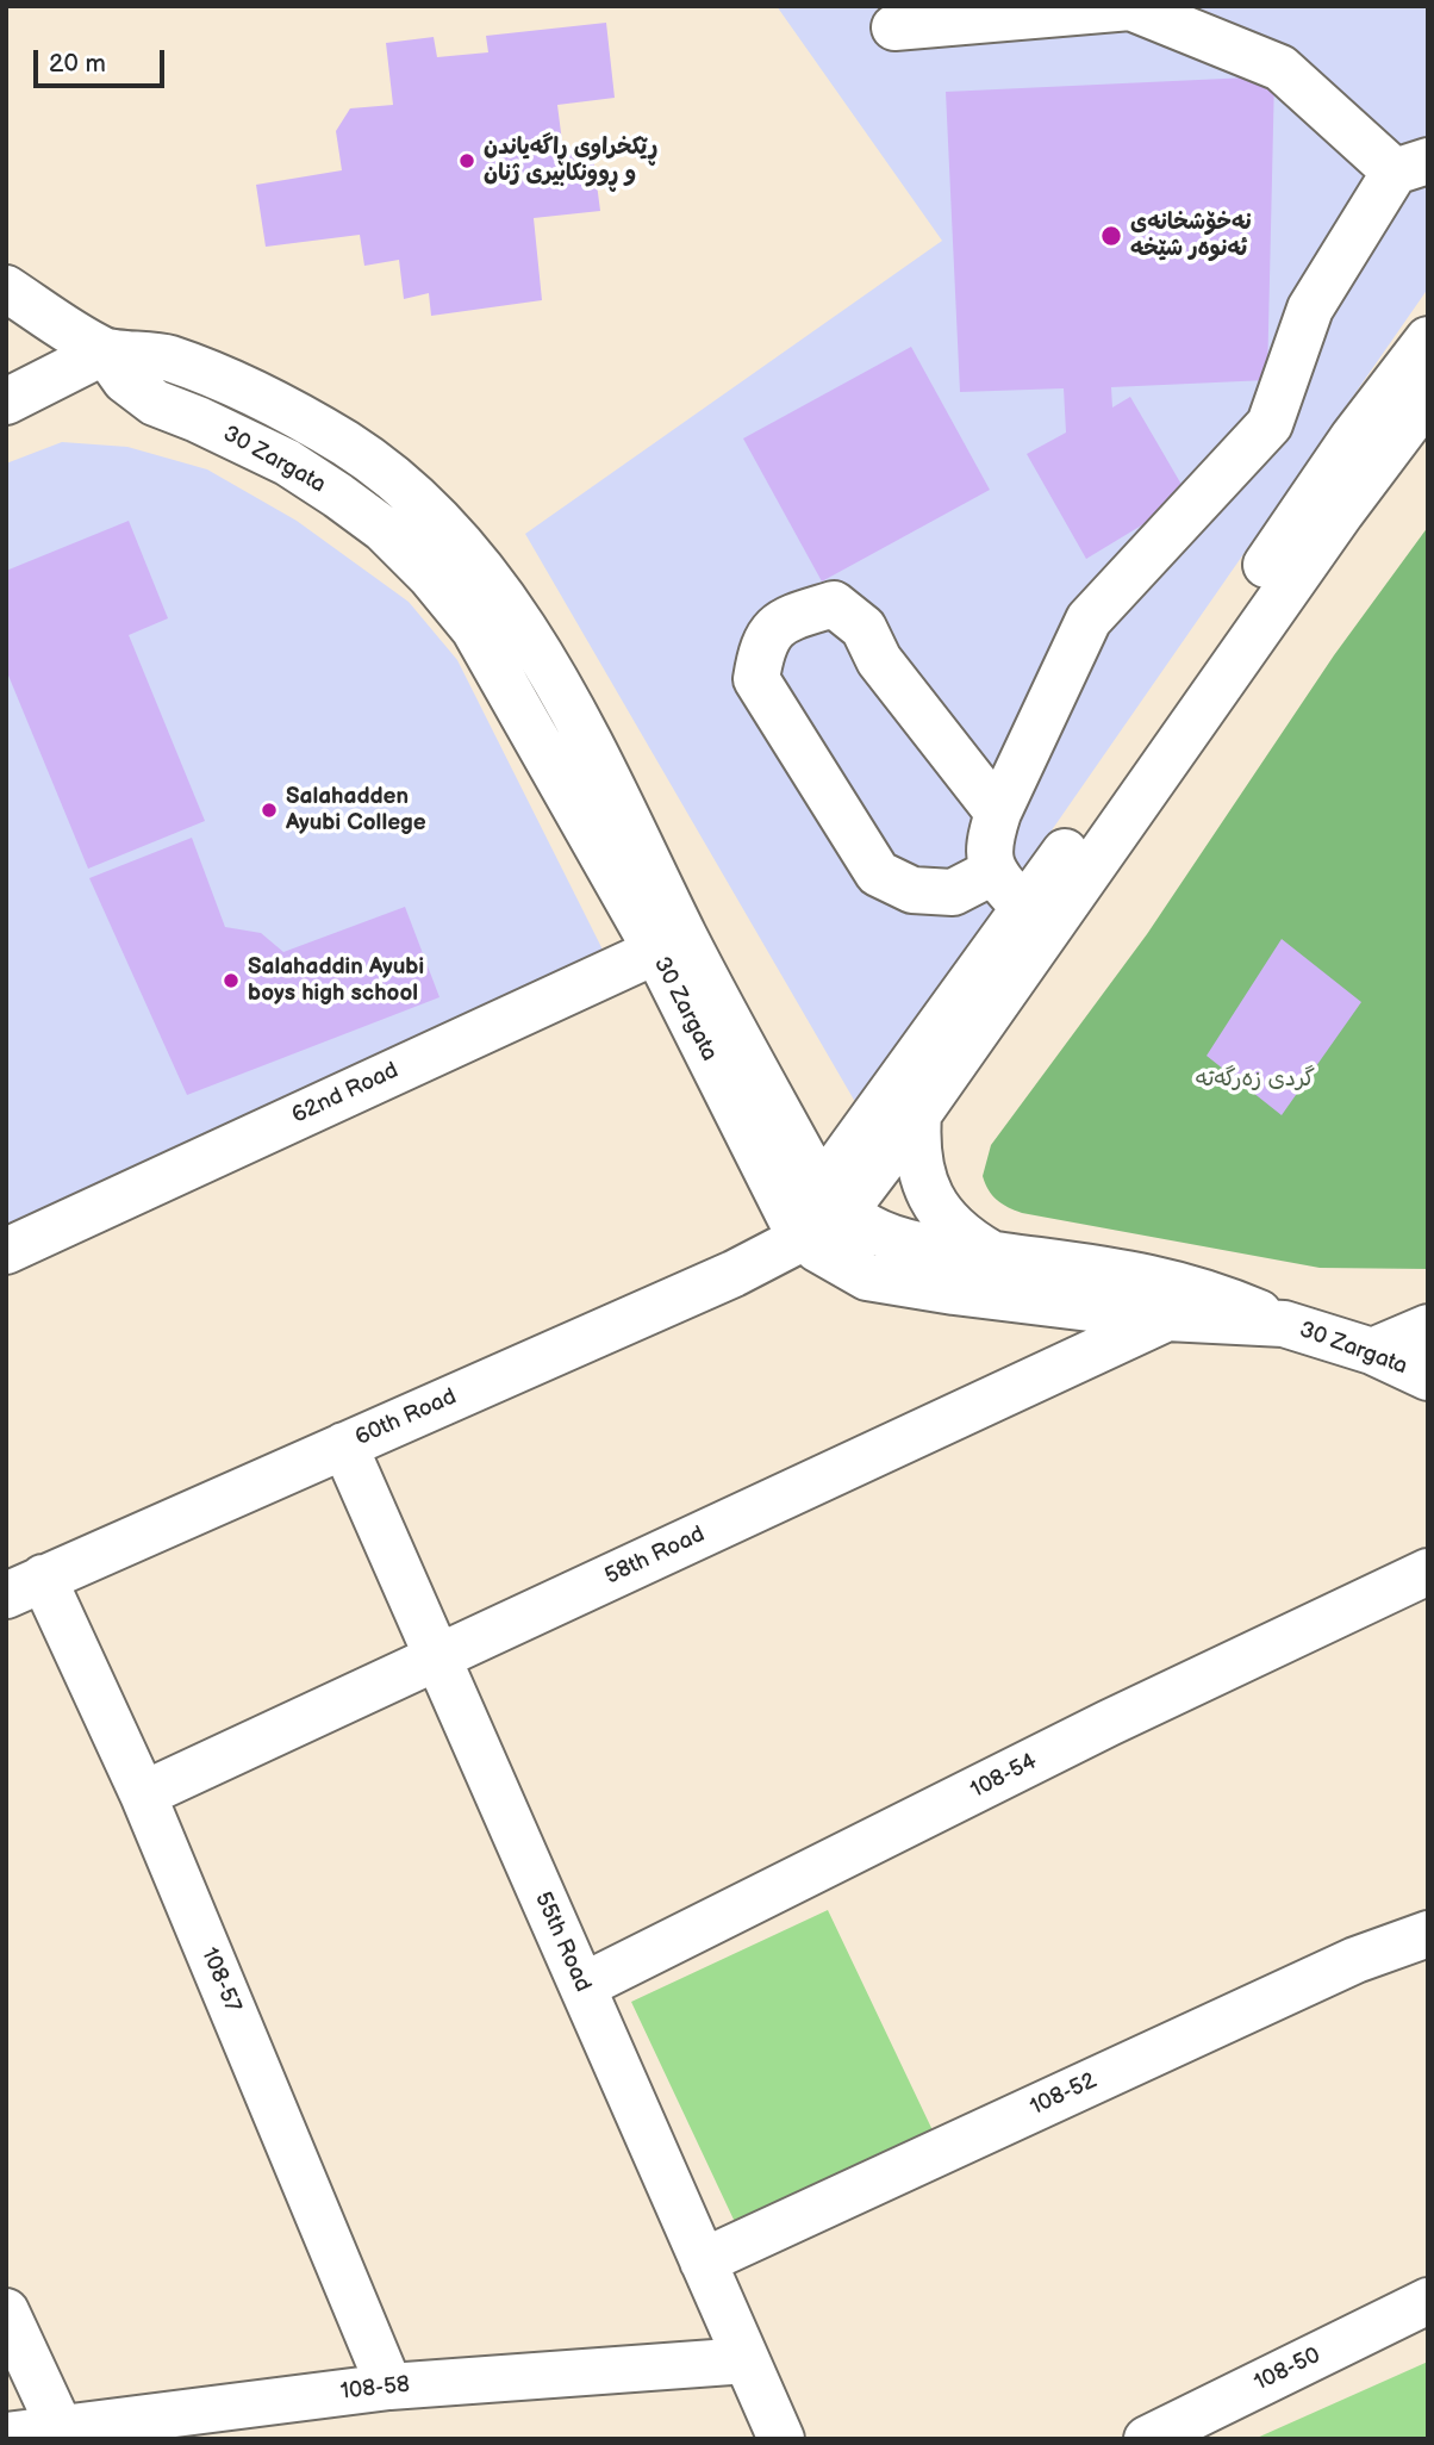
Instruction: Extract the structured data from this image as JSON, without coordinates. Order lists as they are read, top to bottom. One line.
{"streets":{"street":["30 Zargata","62nd Road","60th Road","58th Road","108-54","55th Road","108-57","108-52","108-50","108-58"]},"crossings":[["30 Zargata","62nd Road"],["30 Zargata","60th Road"],["30 Zargata","58th Road"],["60th Road","55th Road"],["60th Road","108-57"],["58th Road","55th Road"],["58th Road","108-57"],["108-54","55th Road"],["55th Road","108-52"],["55th Road","108-58"],["108-57","108-58"]],"parks":["گردی زەرگەتە"],"places":["ڕێکخراوی ڕاگەیاندن و ڕوونکابیری ژنان","نەخۆشخانەی ئەنوەر شێخە","Salahadden Ayubi College","Salahaddin Ayubi boys high school"],"scale_bar":"20 m"}
